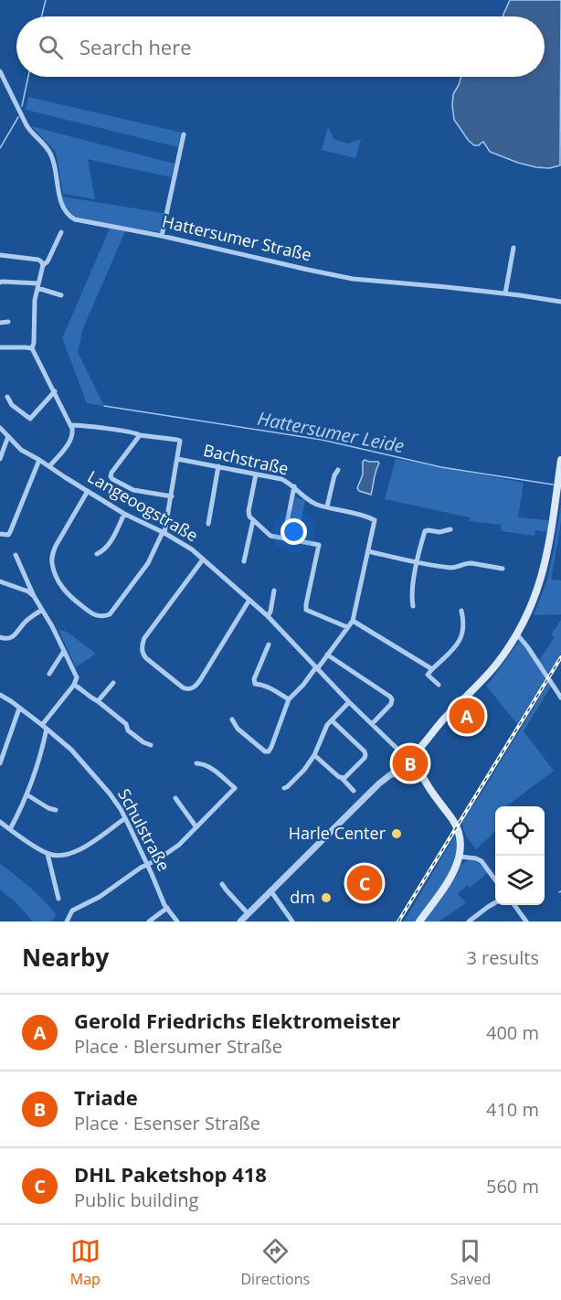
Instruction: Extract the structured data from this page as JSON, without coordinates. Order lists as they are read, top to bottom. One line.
{"streets":{"street":["Hattersumer Straße","Bachstraße","Langeoogstraße","Schulstraße"]},"crossings":[["Bachstraße","Langeoogstraße"]],"water":["Hattersumer Leide"],"places":["Harle Center","dm"],"page":{"search":"Search here","pins":["A","B","C"],"heading":["Nearby","3 results"],"list":[{"mark":"A","name":"Gerold Friedrichs Elektromeister","note":"Place · Blersumer Straße","value":"400 m"},{"mark":"B","name":"Triade","note":"Place · Esenser Straße","value":"410 m"},{"mark":"C","name":"DHL Paketshop 418","note":"Public building","value":"560 m"}],"nav":["Map","Directions","Saved"]}}
